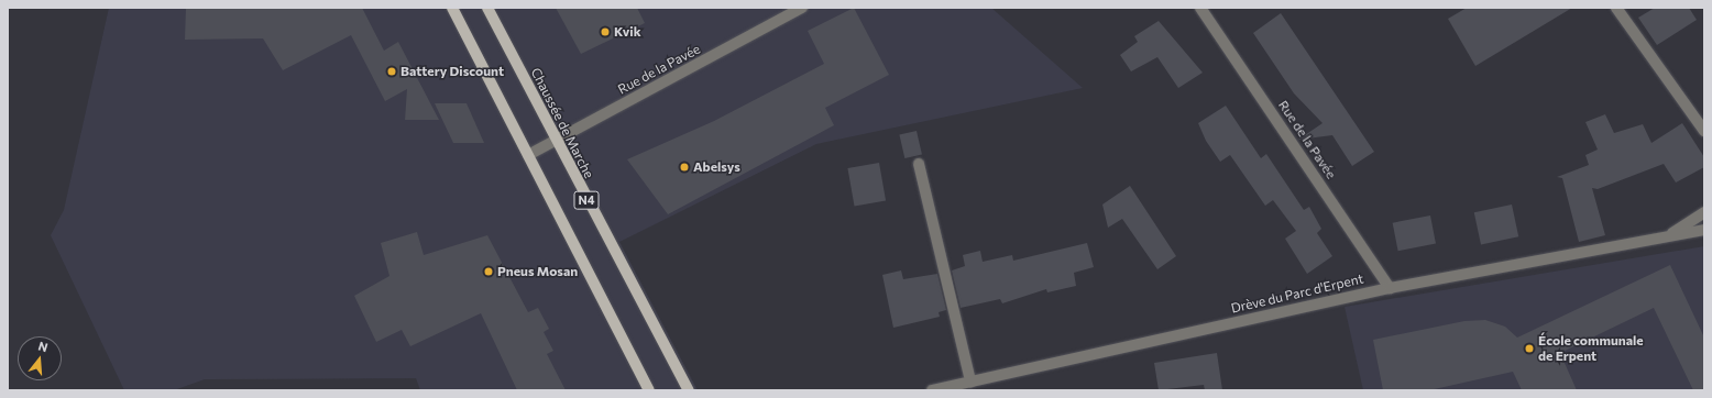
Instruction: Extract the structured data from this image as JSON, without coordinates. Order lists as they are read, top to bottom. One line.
{"streets":{"main road":["Chaussée de Marche","N4"],"street":["Rue de la Pavée","Drève du Parc d'Erpent"]},"crossings":[["Rue de la Pavée","Chaussée de Marche"],["Rue de la Pavée","N4"],["Rue de la Pavée","Drève du Parc d'Erpent"]],"places":["Kvik","Battery Discount","Abelsys","Pneus Mosan","École communale de Erpent"],"north":"top"}
